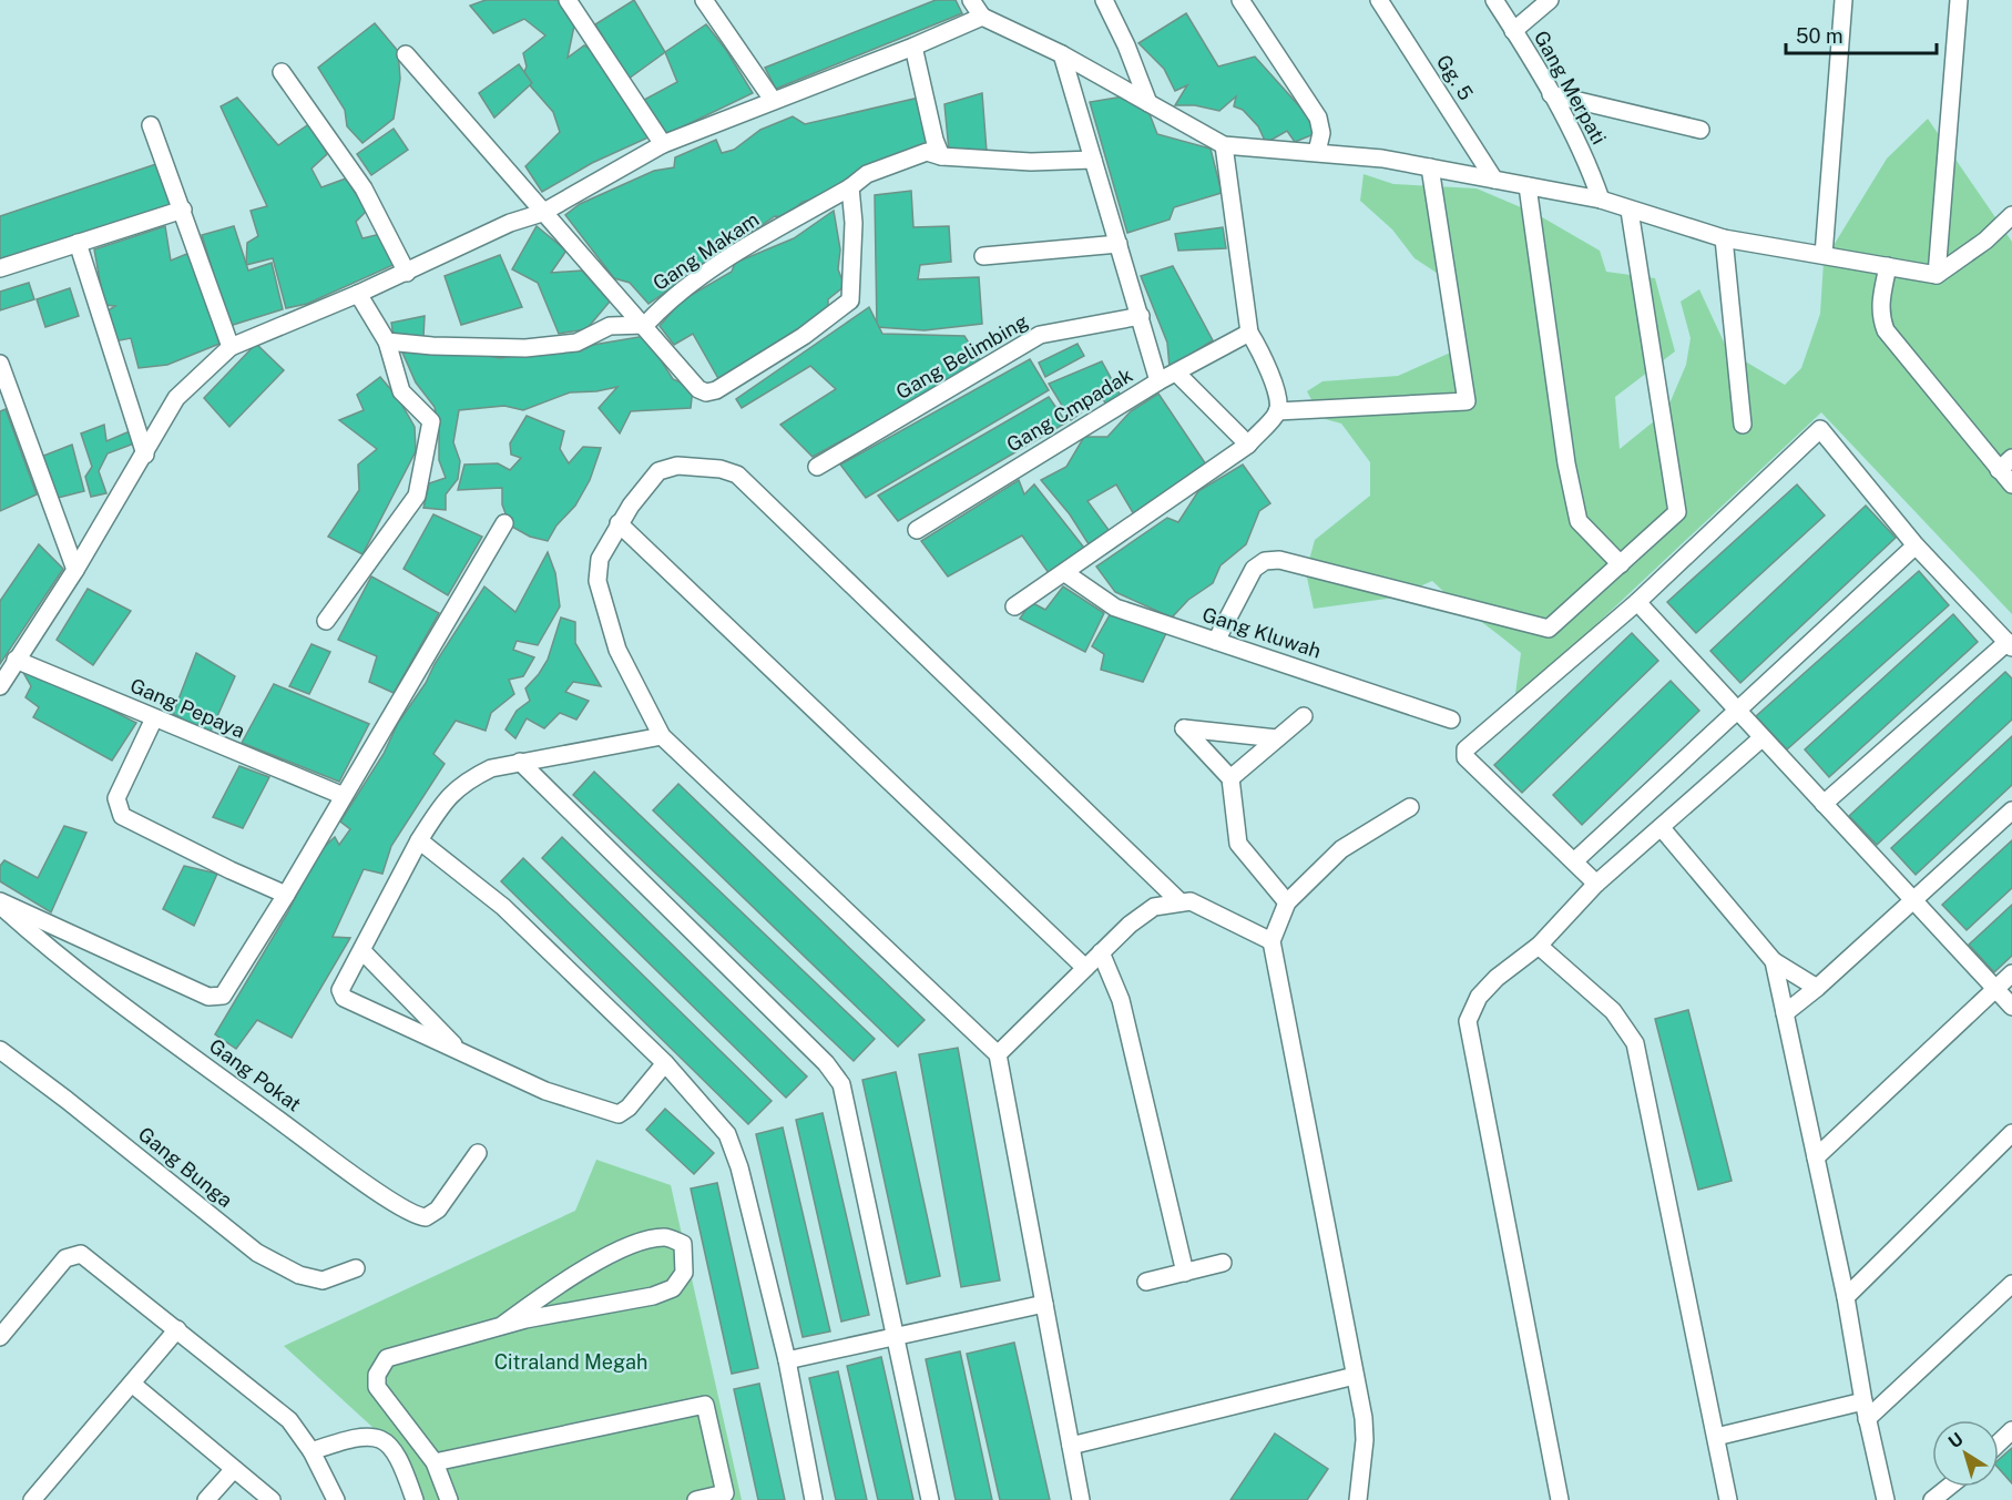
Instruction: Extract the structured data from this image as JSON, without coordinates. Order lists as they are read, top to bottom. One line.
{"streets":{"street":["Gg. 5","Gang Merpati","Gang Makam","Gang Belimbing","Gang Cmpadak","Gang Kluwah","Gang Pepaya","Gang Pokat","Gang Bunga"]},"parks":["Citraland Megah"],"scale_bar":"50 m","north":"top left"}
